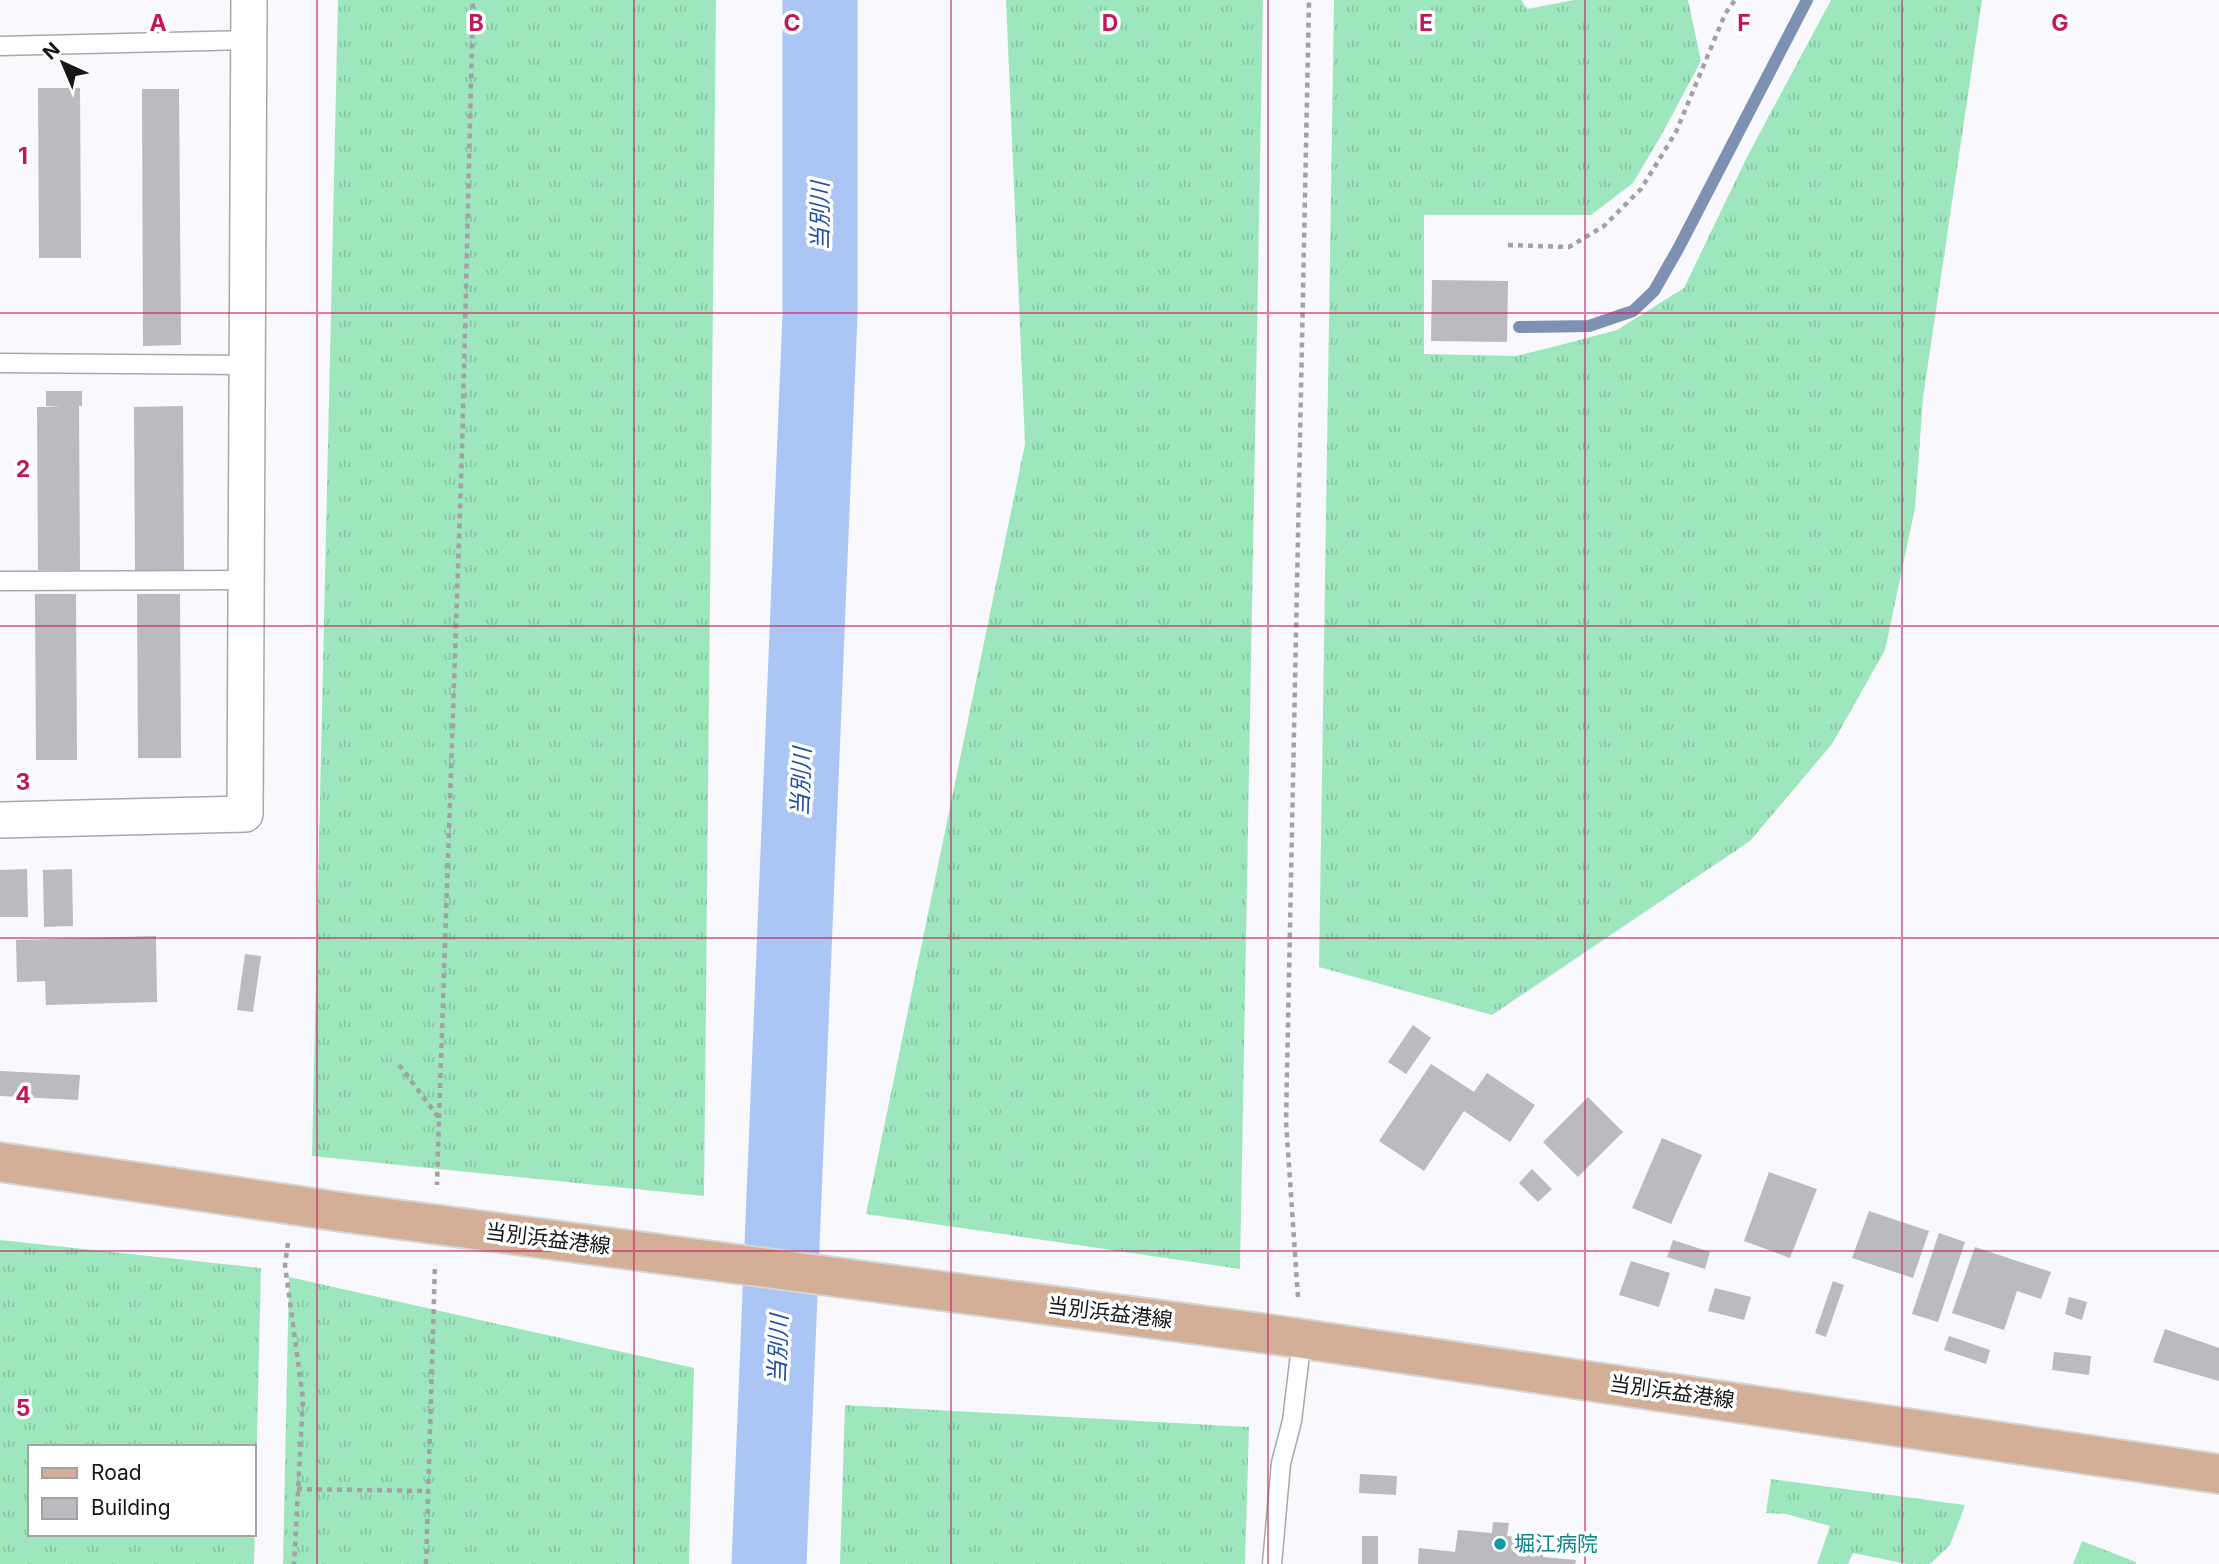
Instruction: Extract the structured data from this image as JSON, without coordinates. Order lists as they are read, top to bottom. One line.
{"streets":{"main road":["当別浜益港線"]},"water":["当別川"],"places":["堀江病院"],"legend":["Road","Building"],"north":"top left","grid":{"columns":["A","B","C","D","E","F","G"],"rows":["1","2","3","4","5"]}}
